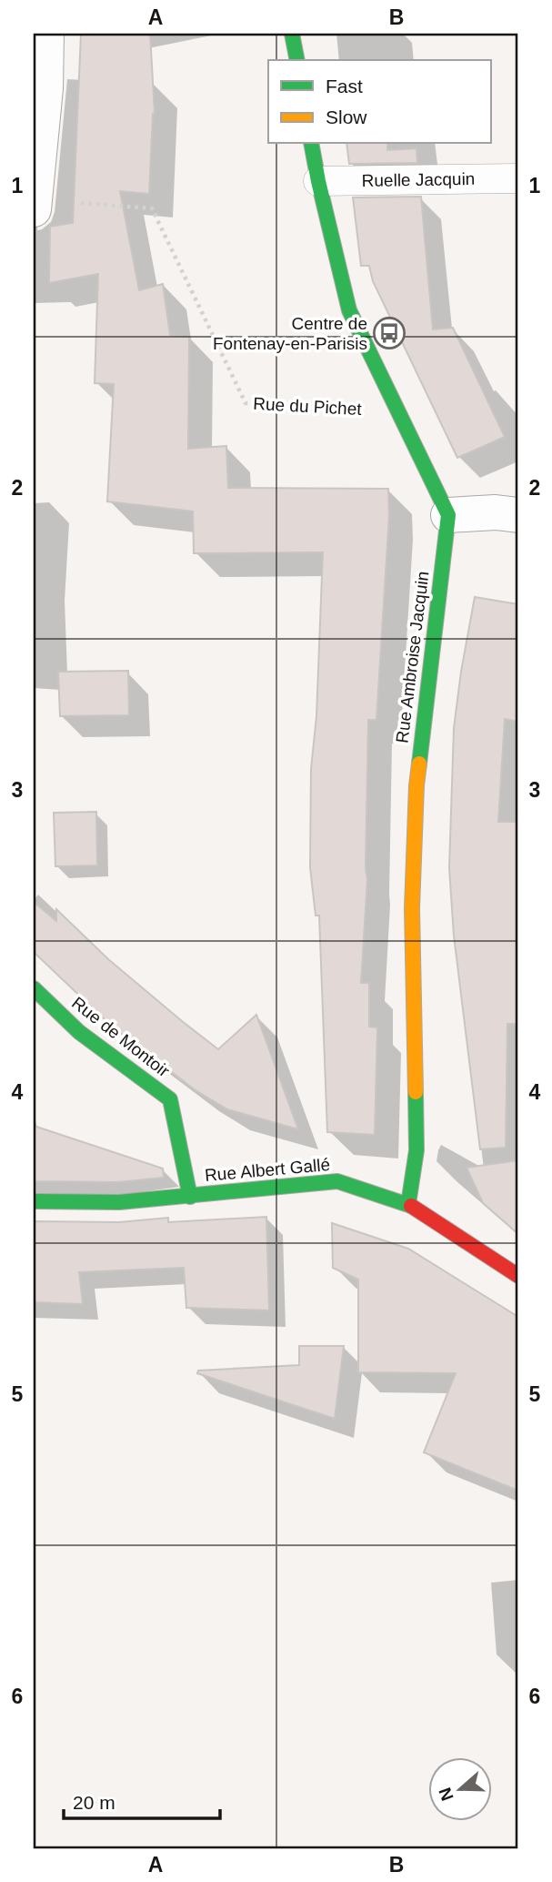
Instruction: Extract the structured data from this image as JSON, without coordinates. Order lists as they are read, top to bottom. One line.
{"streets":{"street":["Rue Ambroise Jacquin","Rue de Montoir","Rue Albert Gallé"],"lane":["Ruelle Jacquin"],"path":["Rue du Pichet"]},"crossings":[["Rue Ambroise Jacquin","Rue Albert Gallé"],["Rue de Montoir","Rue Albert Gallé"]],"places":{"bus stop":["Centre de Fontenay-en-Parisis"]},"legend":["Fast","Slow"],"scale_bar":"20 m","north":"left","grid":{"columns":["A","B"],"rows":["1","2","3","4","5","6"]}}
